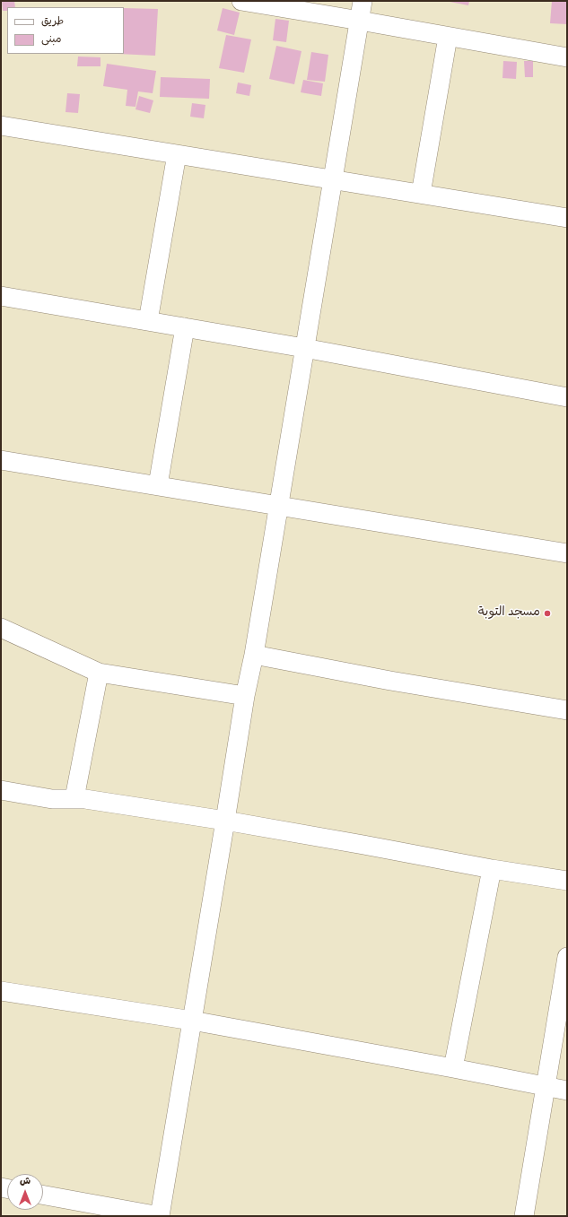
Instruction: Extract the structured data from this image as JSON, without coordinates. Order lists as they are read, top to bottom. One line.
{"places":["مسجد التوبة"],"legend":["طريق","مبنى"],"north":"top"}
